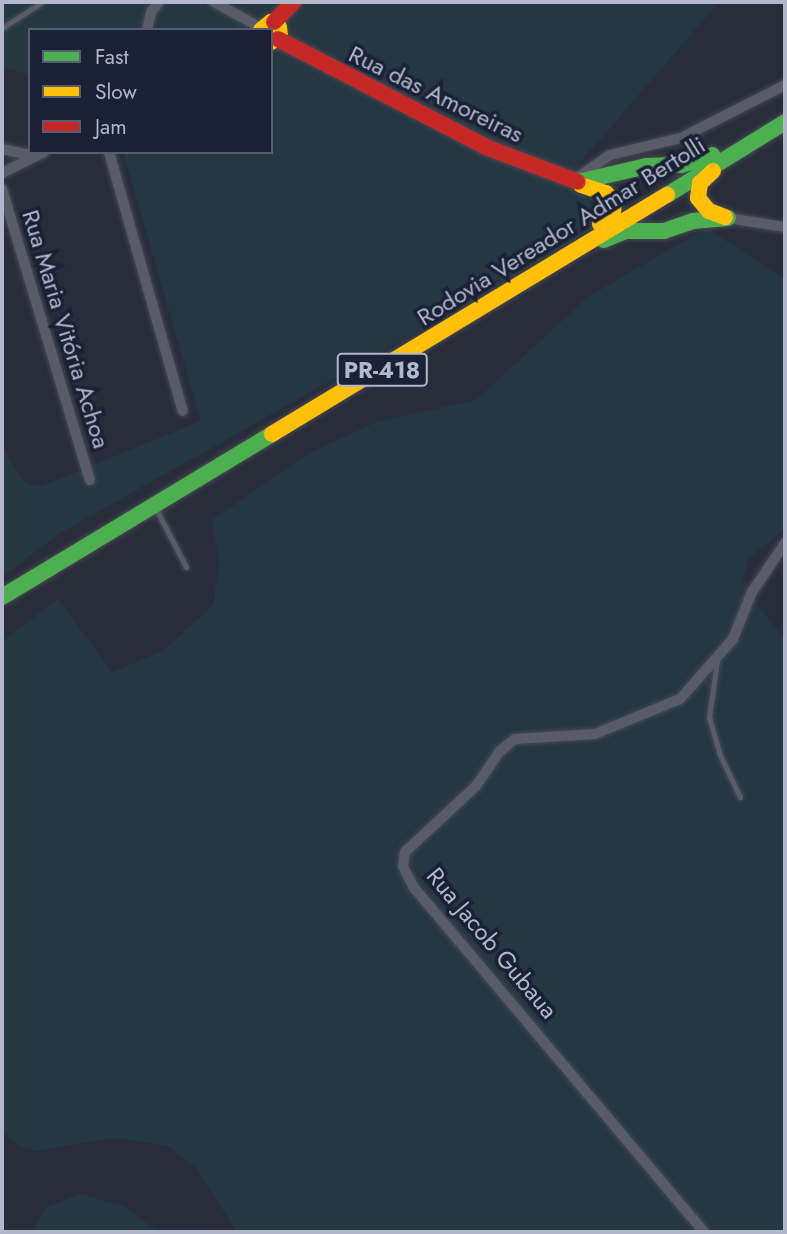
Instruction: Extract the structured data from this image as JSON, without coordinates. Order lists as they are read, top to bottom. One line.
{"streets":{"main road":["Rua das Amoreiras","Rodovia Vereador Admar Bertolli","PR-418"],"street":["Rua Maria Vitória Achoa","Rua Jacob Gubaua"]},"crossings":[["Rua das Amoreiras","Rodovia Vereador Admar Bertolli"]],"legend":["Fast","Slow","Jam"]}
